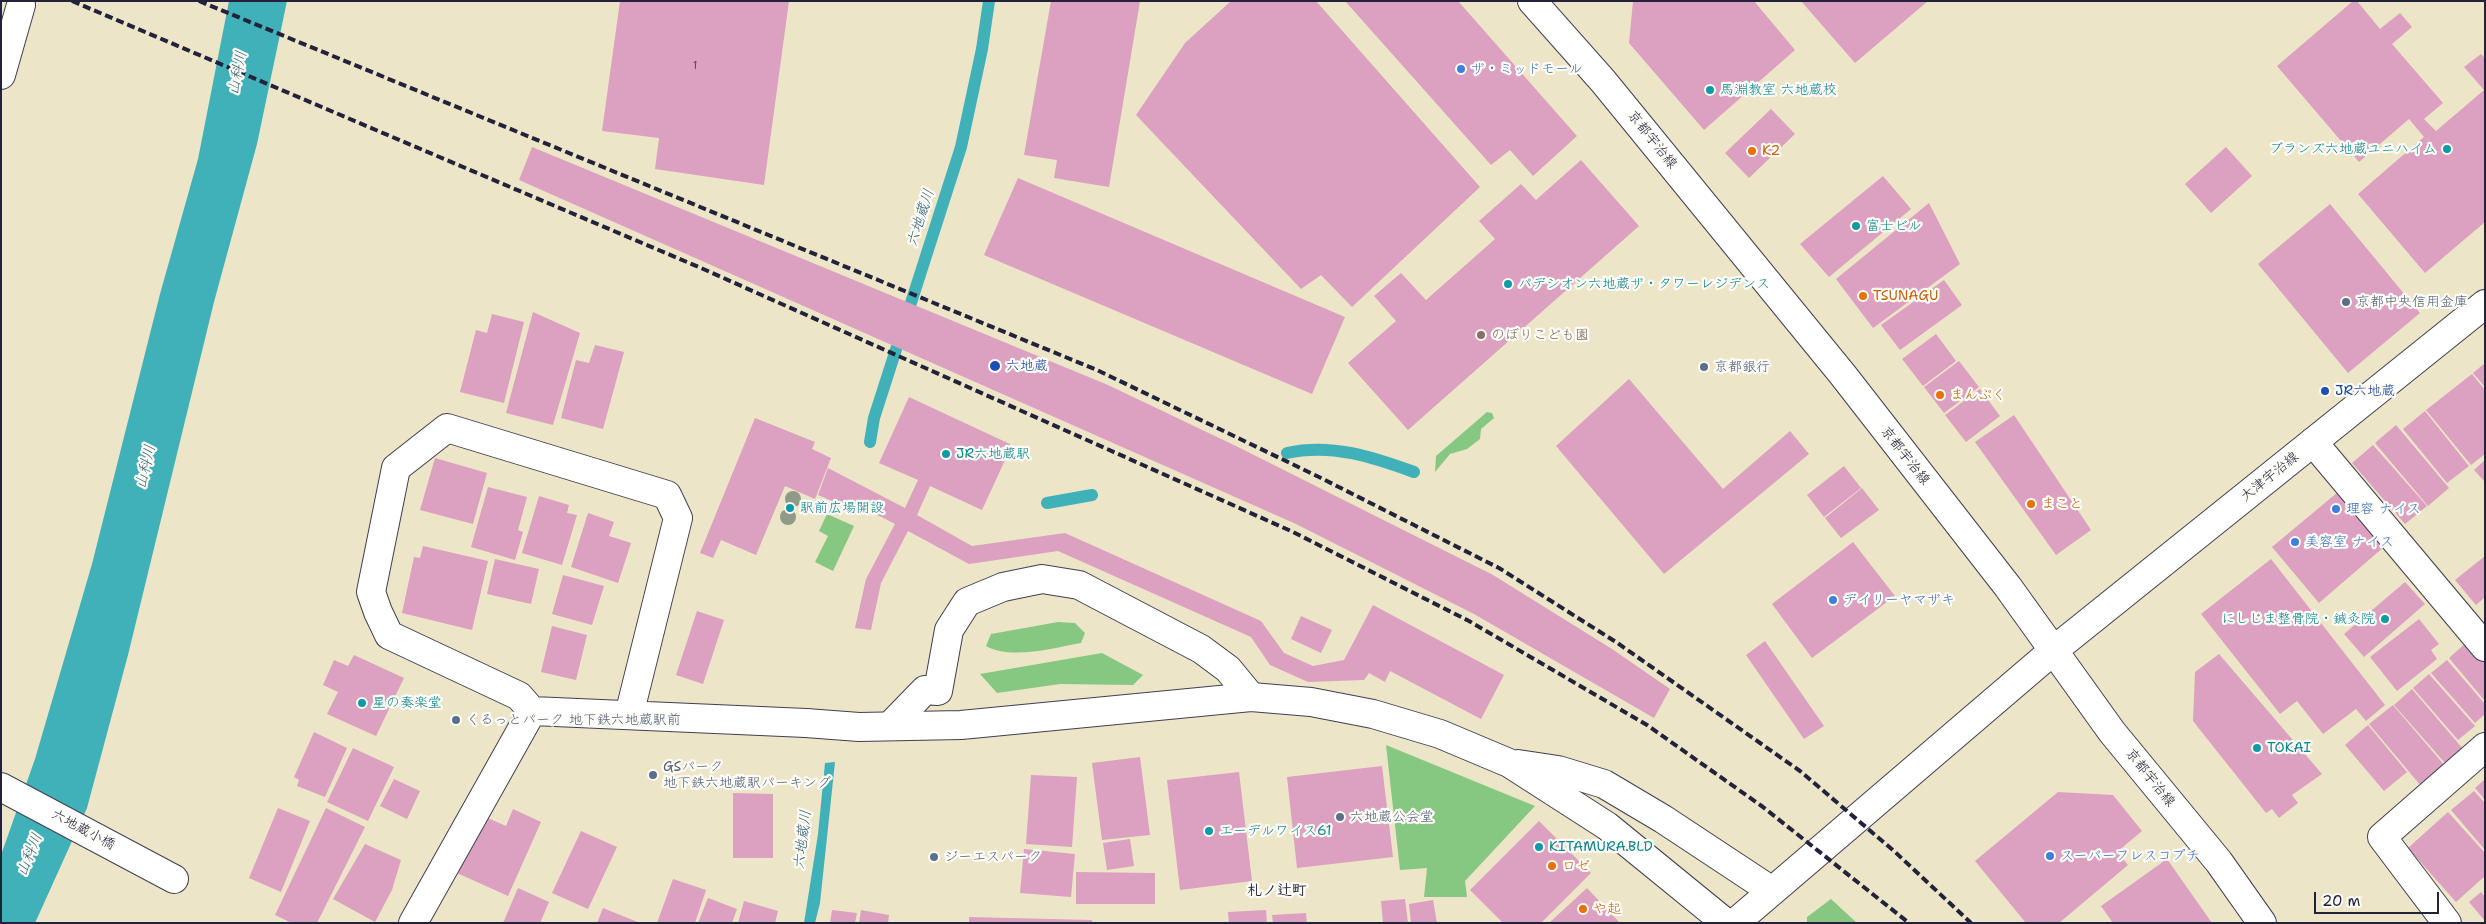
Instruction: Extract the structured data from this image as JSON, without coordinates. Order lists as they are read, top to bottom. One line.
{"streets":{"street":["京都宇治線","大津宇治線","六地蔵小橋"]},"crossings":[["京都宇治線","大津宇治線"]],"districts":["札ノ辻町"],"water":["山科川","六地蔵川"],"places":["ザ・ミッドモール","馬淵教室 六地蔵校","ブランズ六地蔵ユニハイム","K2","富士ビル","パデシオン六地蔵ザ・タワーレジデンス","TSUNAGU","京都中央信用金庫","のぼりこども園","六地蔵","京都銀行","JR六地蔵","まんぷく","JR六地蔵駅","まこと","駅前広場開設","理容 ナイス","美容室 ナイス","デイリーヤマザキ","にしじま整骨院・鍼灸院","星の奏楽堂","くるっとパーク 地下鉄六地蔵駅前","TOKAI","GSパーク 地下鉄六地蔵駅パーキング","六地蔵公会堂","エーデルワイス61","KITAMURA.BLD","スーパーフレスコプチ","ジーエスパーク","ロゼ","や起"],"house_numbers":["1"],"scale_bar":"20 m"}
